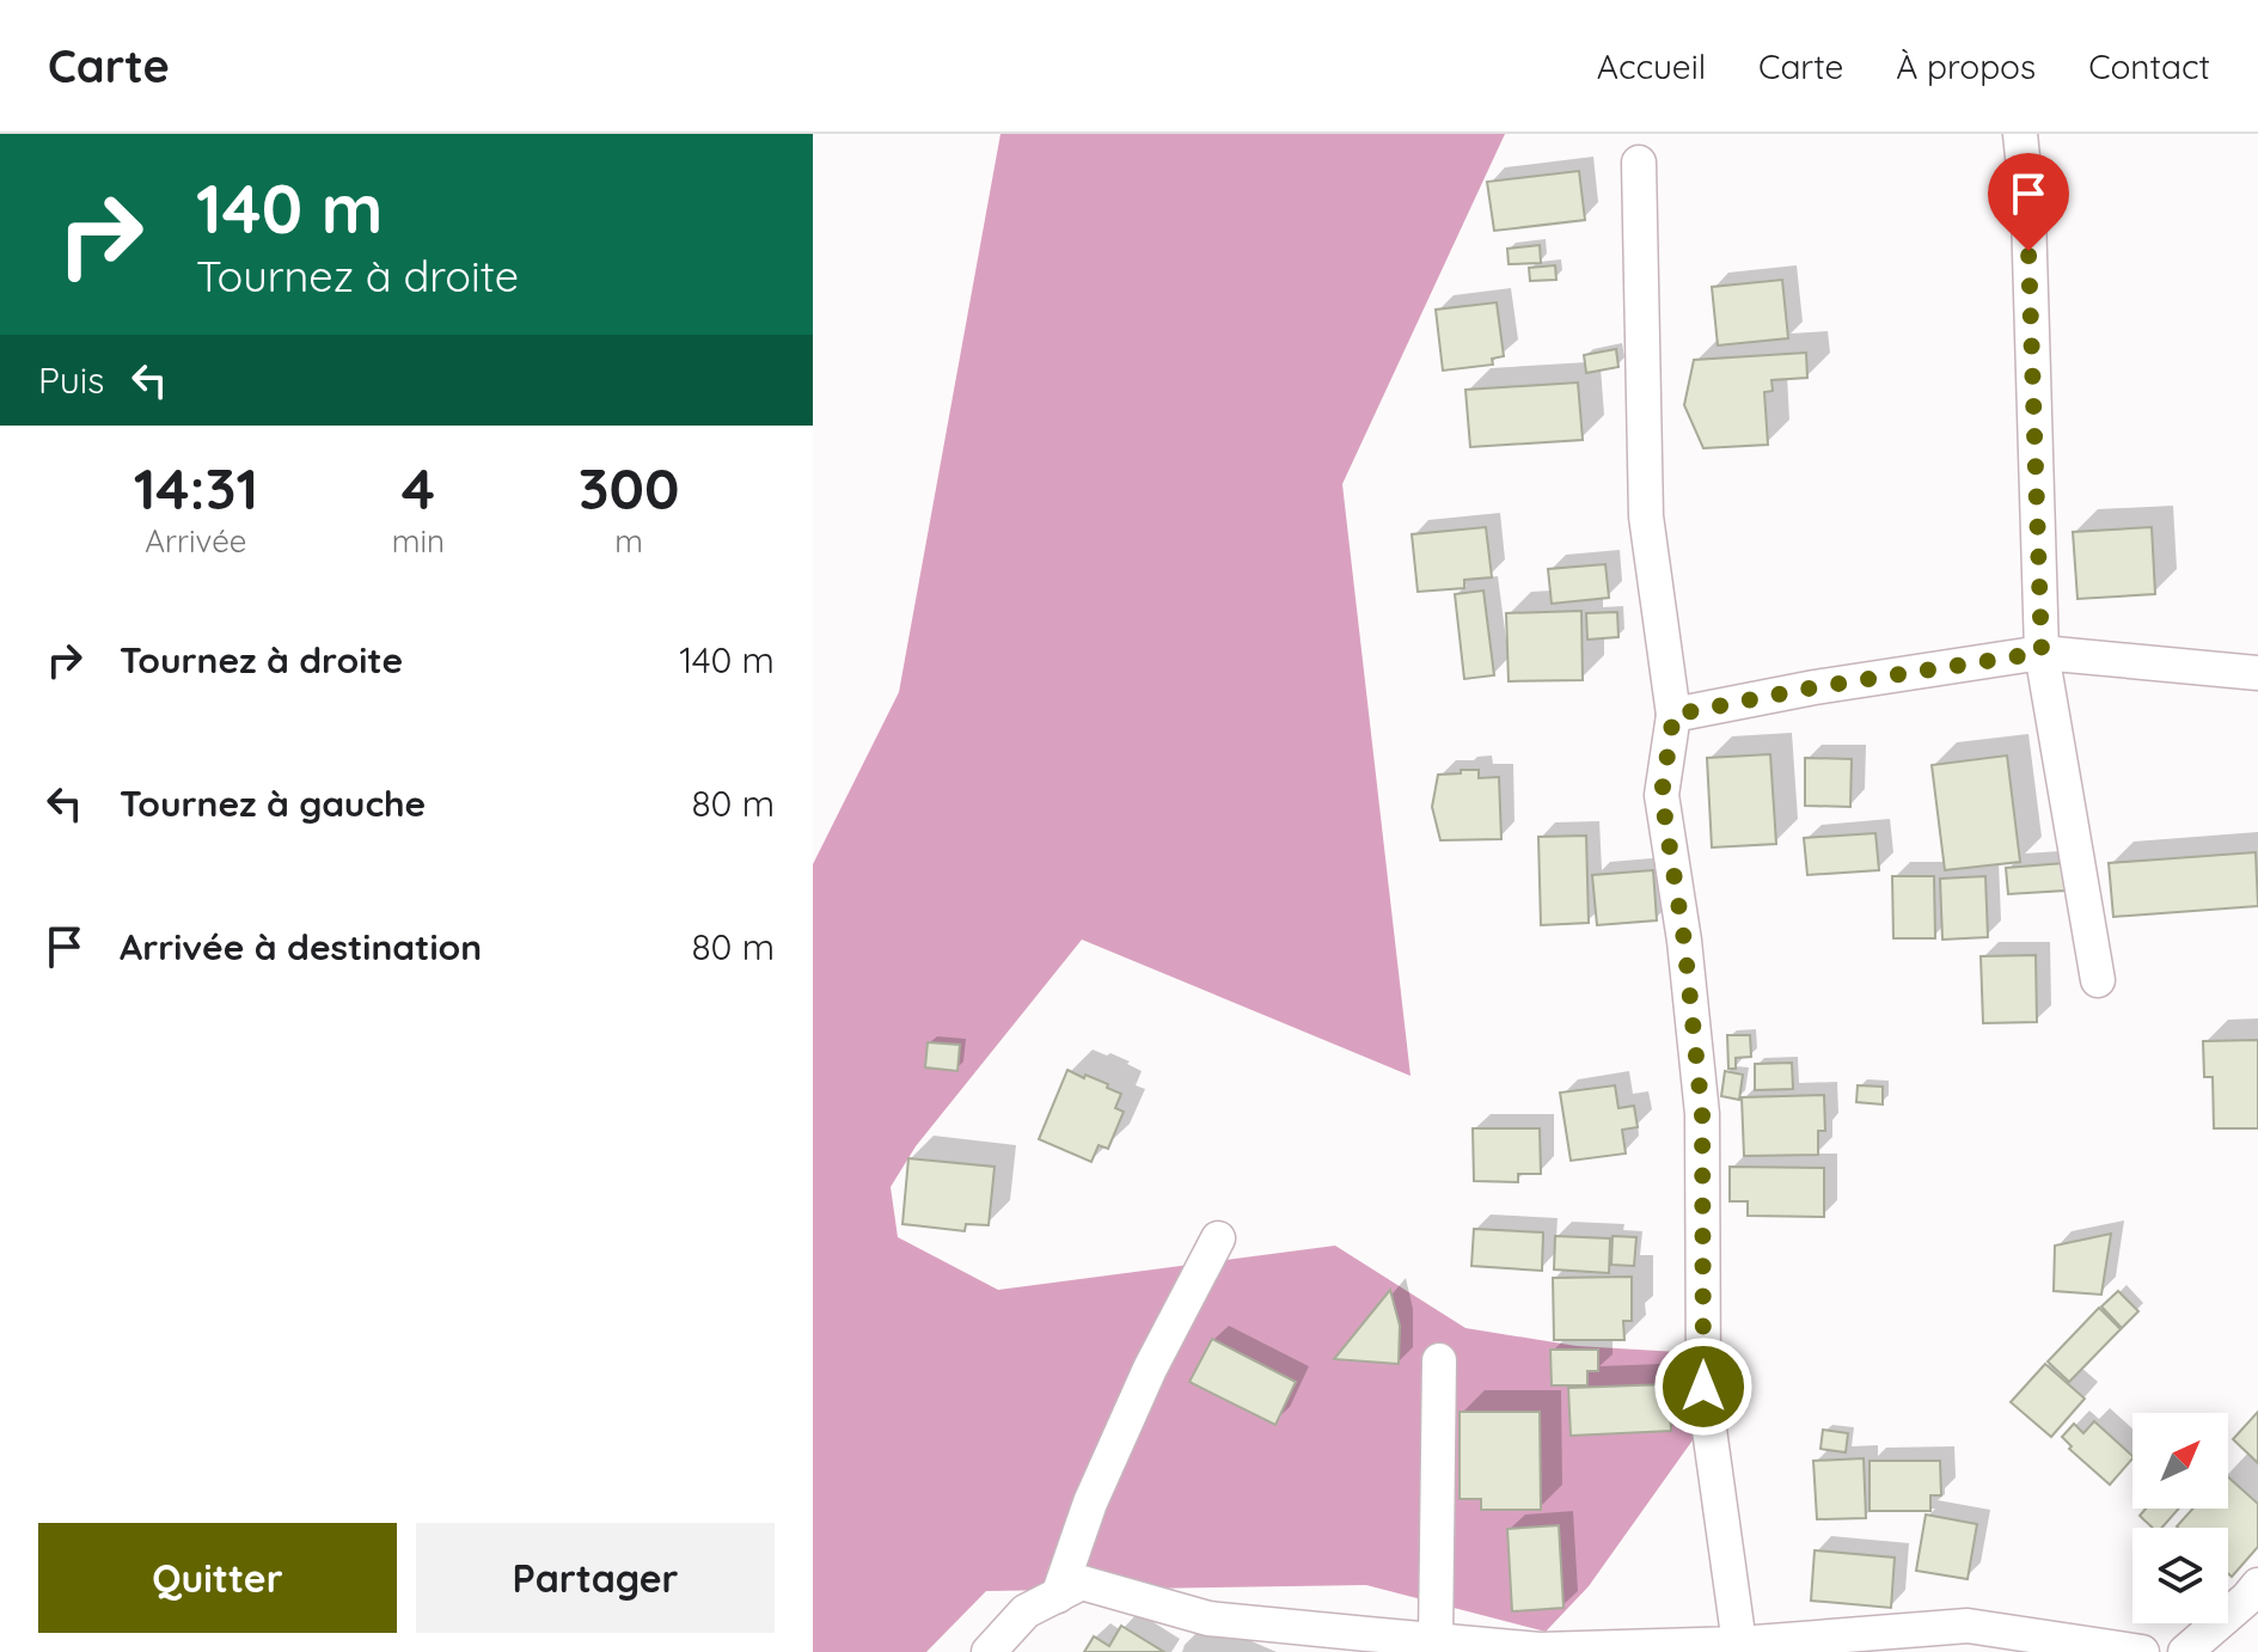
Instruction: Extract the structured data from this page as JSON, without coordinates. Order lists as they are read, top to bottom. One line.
{"north":"top right","page":{"header":"Carte","nav":["Accueil","Carte","À propos","Contact"],"turn":["140 m","Tournez à droite"],"then":"Puis","eta":["14:31","Arrivée","4","min","300","m"],"list":[{"name":"Tournez à droite","value":"140 m"},{"name":"Tournez à gauche","value":"80 m"},{"name":"Arrivée à destination","value":"80 m"}],"buttons":["Quitter","Partager"]}}
